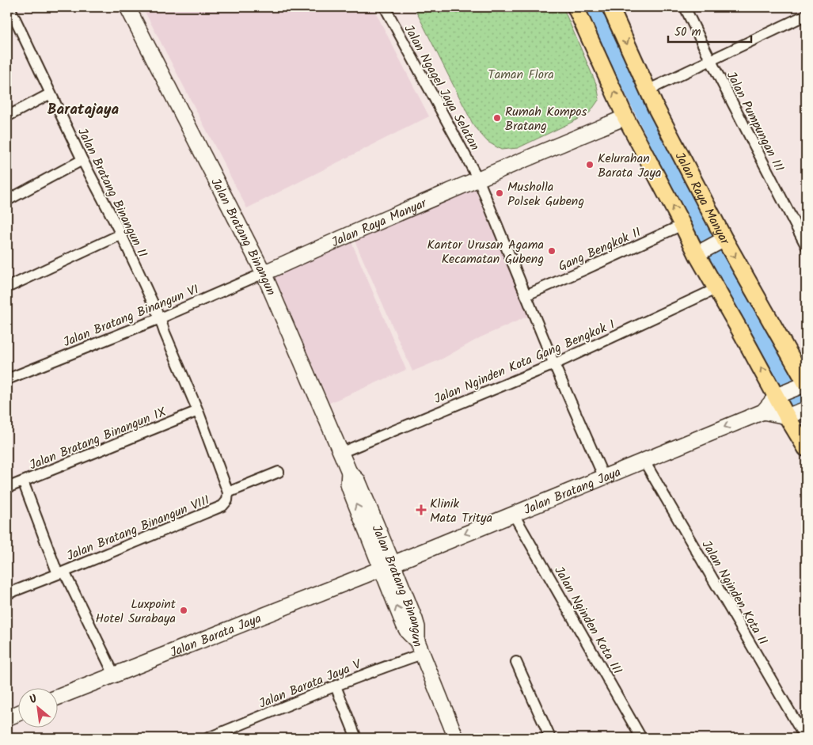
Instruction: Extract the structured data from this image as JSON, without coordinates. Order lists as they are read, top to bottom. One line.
{"streets":{"main road":["Jalan Raya Manyar"],"street":["Jalan Ngagel Jaya Selatan","Jalan Pumpungan III","Jalan Bratang Binangun II","Jalan Bratang Binangun","Gang Bengkok II","Jalan Bratang Binangun VI","Jalan Nginden Kota Gang Bengkok I","Jalan Bratang Binangun IX","Jalan Bratang Jaya","Jalan Bratang Binangun VIII","Jalan Nginden Kota II","Jalan Nginden Kota III","Jalan Barata Jaya","Jalan Barata Jaya V"]},"crossings":[["Jalan Ngagel Jaya Selatan","Jalan Raya Manyar"],["Jalan Ngagel Jaya Selatan","Gang Bengkok II"],["Jalan Ngagel Jaya Selatan","Jalan Nginden Kota Gang Bengkok I"],["Jalan Ngagel Jaya Selatan","Jalan Bratang Jaya"],["Jalan Bratang Binangun II","Jalan Bratang Binangun VI"],["Jalan Raya Manyar","Jalan Bratang Binangun"],["Jalan Raya Manyar","Gang Bengkok II"],["Jalan Raya Manyar","Jalan Bratang Binangun VI"],["Jalan Raya Manyar","Jalan Nginden Kota Gang Bengkok I"],["Jalan Raya Manyar","Jalan Bratang Jaya"],["Jalan Bratang Binangun","Jalan Bratang Binangun VI"],["Jalan Bratang Binangun","Jalan Nginden Kota Gang Bengkok I"],["Jalan Bratang Binangun","Jalan Bratang Jaya"],["Jalan Bratang Binangun","Jalan Barata Jaya"],["Jalan Bratang Binangun","Jalan Barata Jaya V"],["Jalan Bratang Jaya","Jalan Nginden Kota II"],["Jalan Bratang Jaya","Jalan Nginden Kota III"],["Jalan Bratang Jaya","Jalan Barata Jaya"]],"one_way":["Jalan Bratang Jaya"],"districts":["Baratajaya"],"parks":["Taman Flora"],"places":{"other":["Rumah Kompos Bratang","Kelurahan Barata Jaya","Musholla Polsek Gubeng","Kantor Urusan Agama Kecamatan Gubeng","Luxpoint Hotel Surabaya"],"health":["Klinik Mata Tritya"]},"scale_bar":"50 m","north":"top left"}
